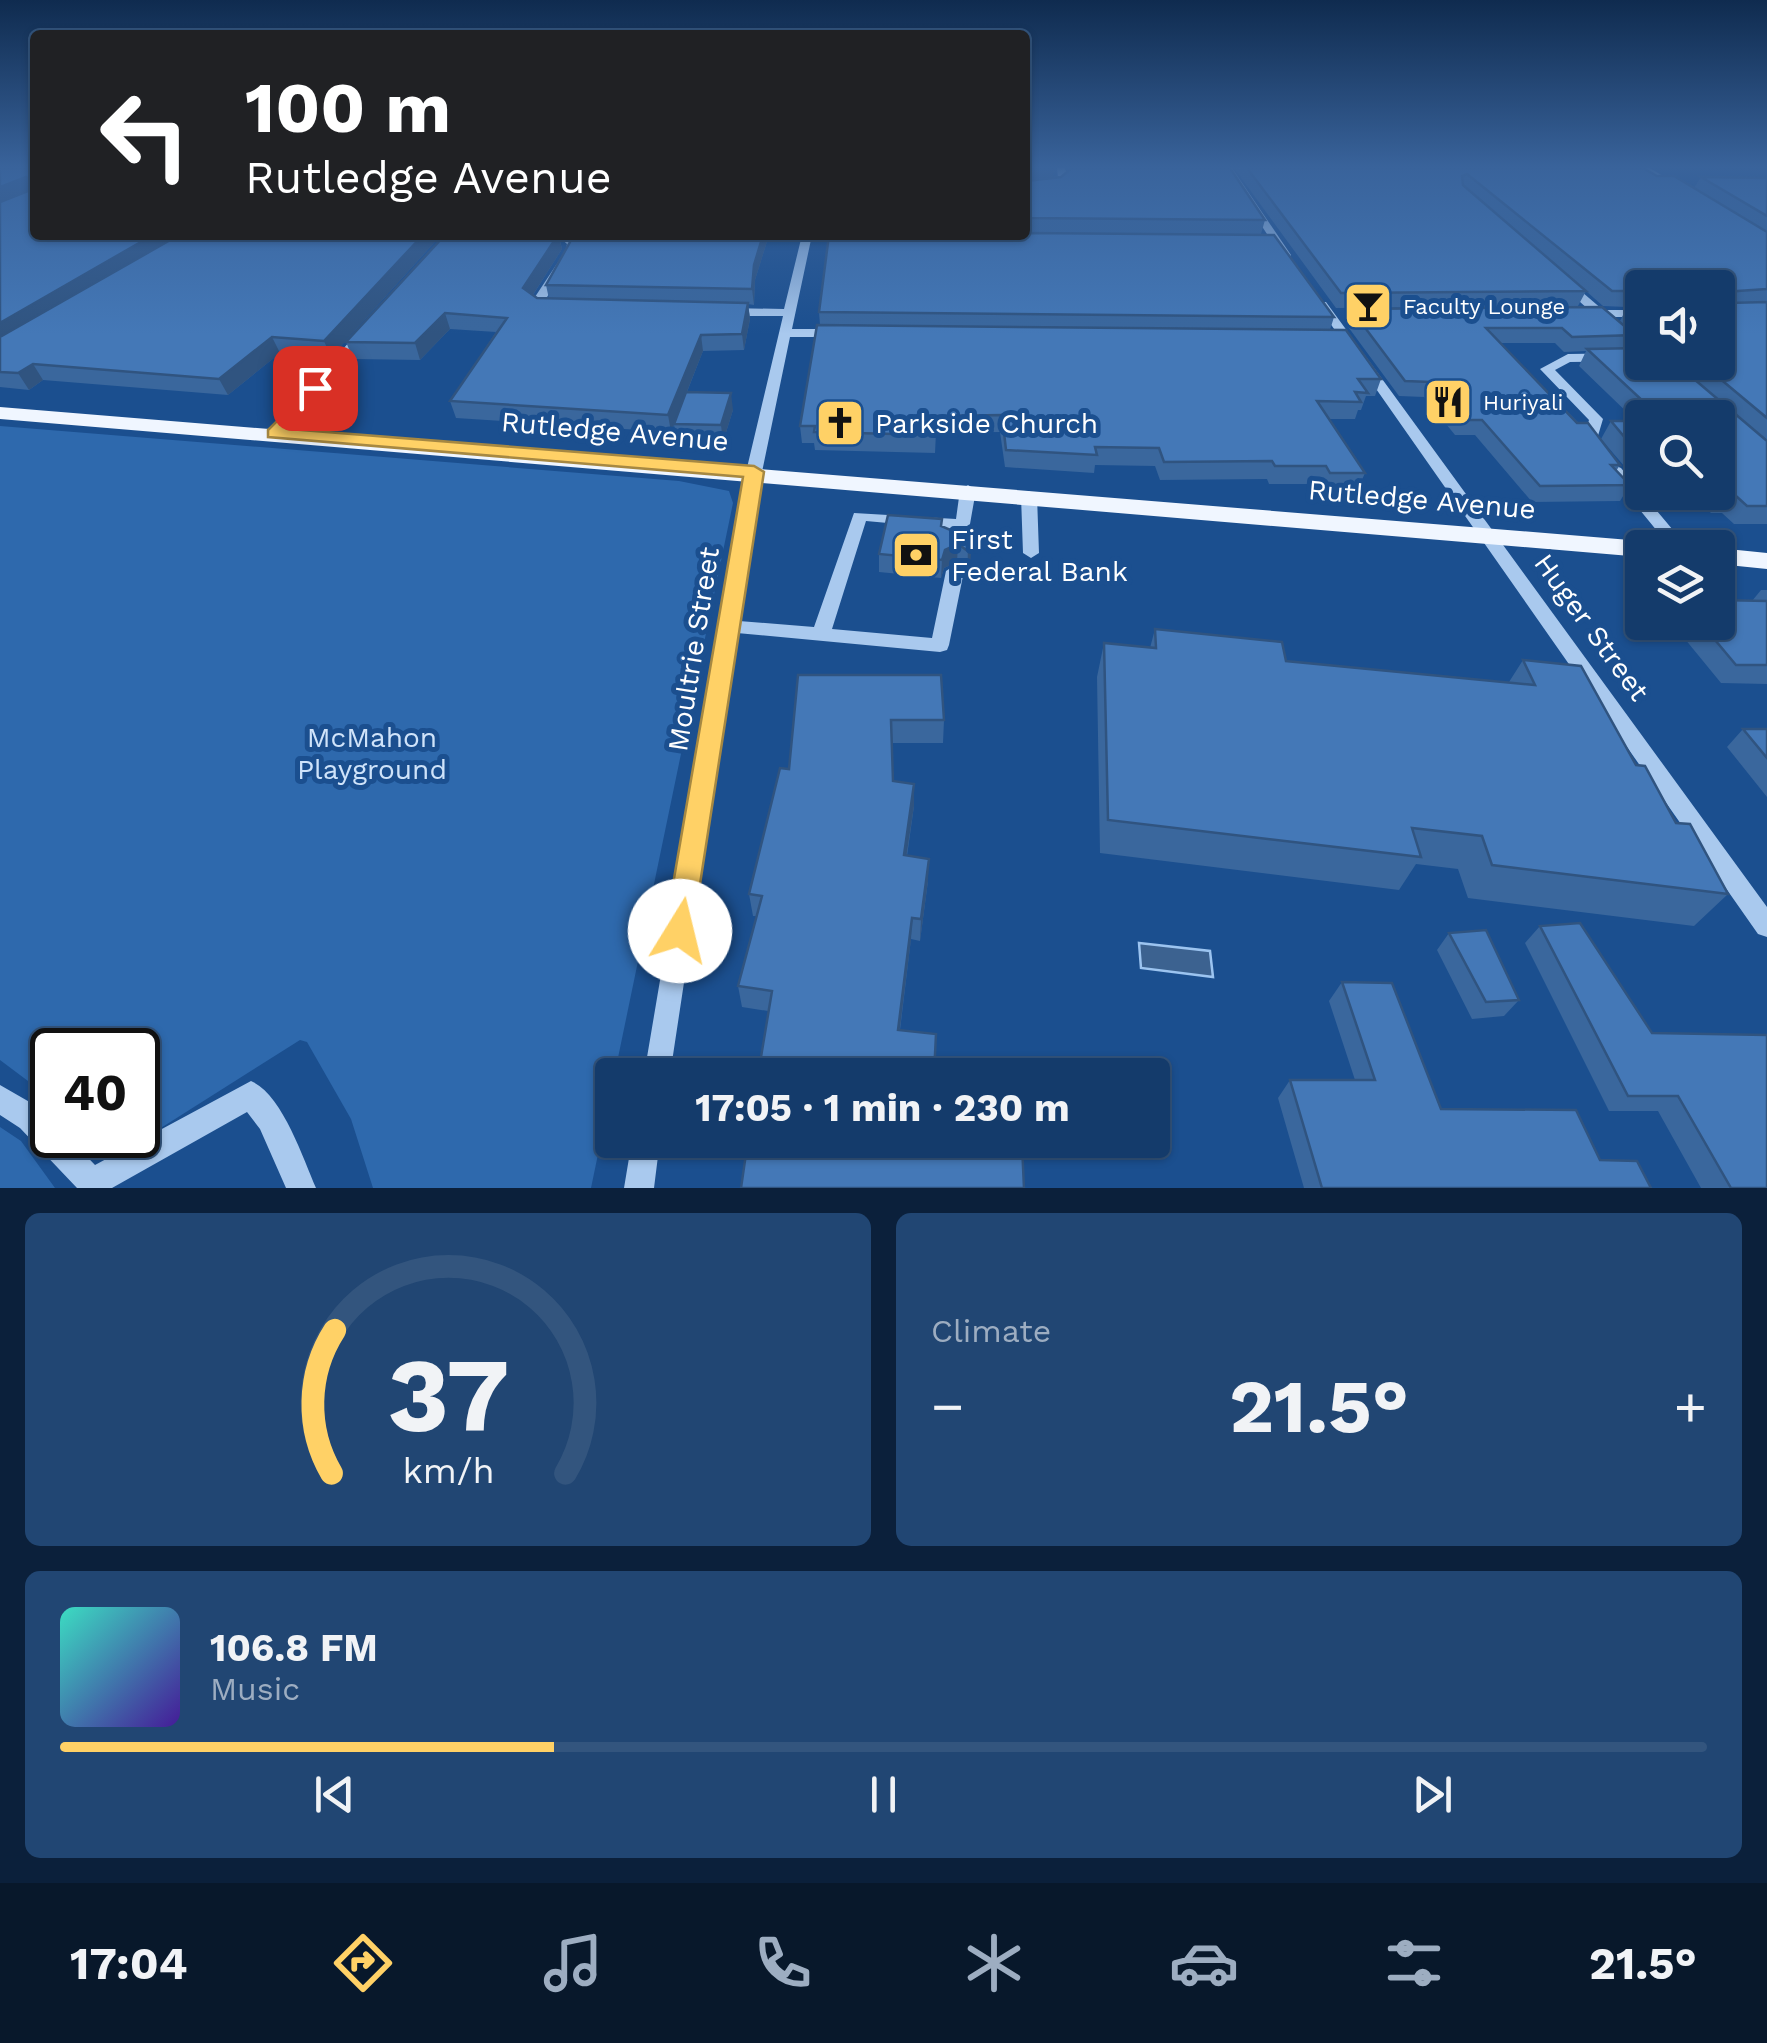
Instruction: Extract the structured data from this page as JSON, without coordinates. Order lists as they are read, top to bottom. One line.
{"streets":{"main road":["Rutledge Avenue"],"street":["Huger Street","Moultrie Street"]},"crossings":[["Rutledge Avenue","Huger Street"],["Rutledge Avenue","Moultrie Street"]],"parks":["McMahon Playground"],"places":{"bar":["Faculty Lounge"],"restaurant":["Huriyali"],"church":["Parkside Church"],"bank":["First Federal Bank"]},"page":{"turn":["100 m","Rutledge Avenue"],"limit":"40","trip":"17:05 · 1 min · 230 m","tile":"Climate","heat":["−","21.5°","+"],"song":["106.8 FM","Music"],"tabs":["17:04","21.5°"],"gauge":["37","km/h"]}}
